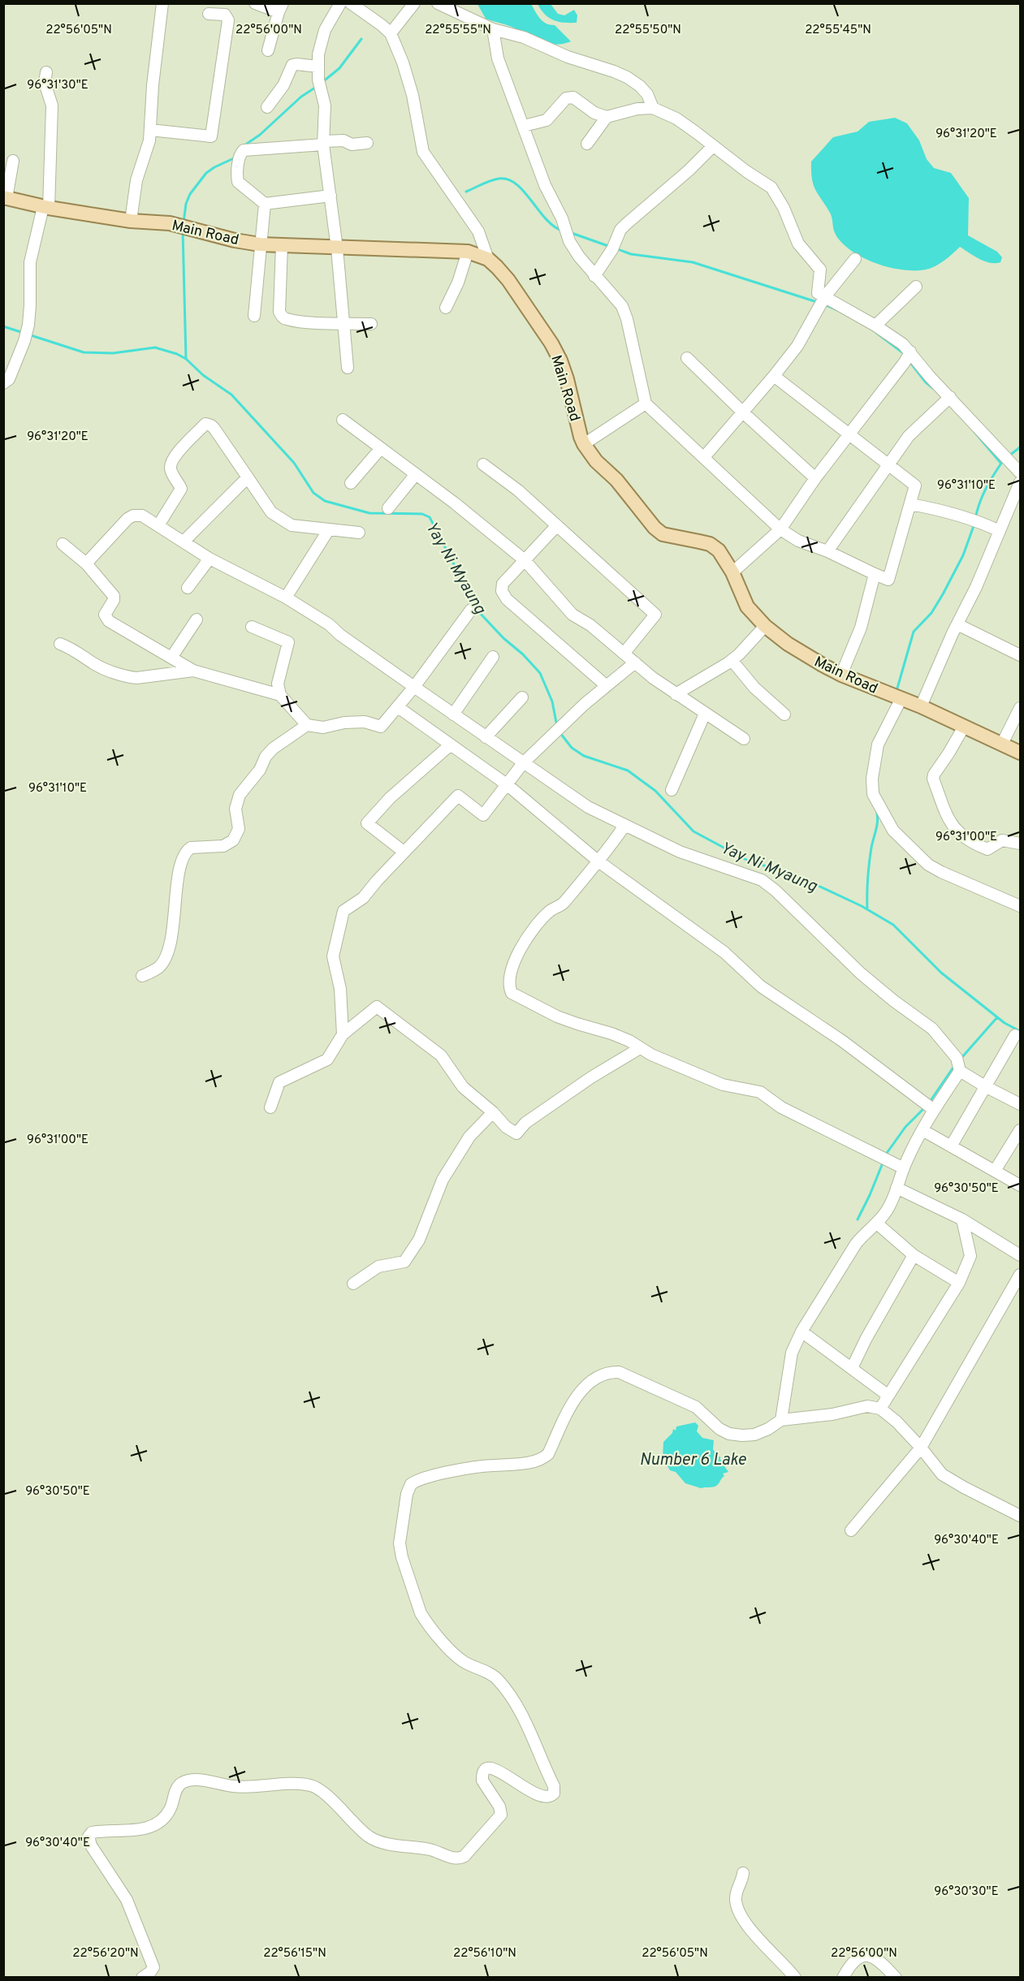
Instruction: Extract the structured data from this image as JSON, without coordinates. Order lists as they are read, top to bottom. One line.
{"streets":{"main road":["Main Road"]},"water":["Yay Ni Myaung","Number 6 Lake"],"coordinates":["22°55'50\"N","22°56'05\"N","22°56'00\"N","22°55'55\"N","22°55'45\"N","96°31'30\"E","96°31'20\"E","96°31'10\"E","96°31'00\"E","96°30'50\"E","96°30'40\"E","96°30'30\"E","22°56'20\"N","22°56'15\"N","22°56'10\"N"]}
